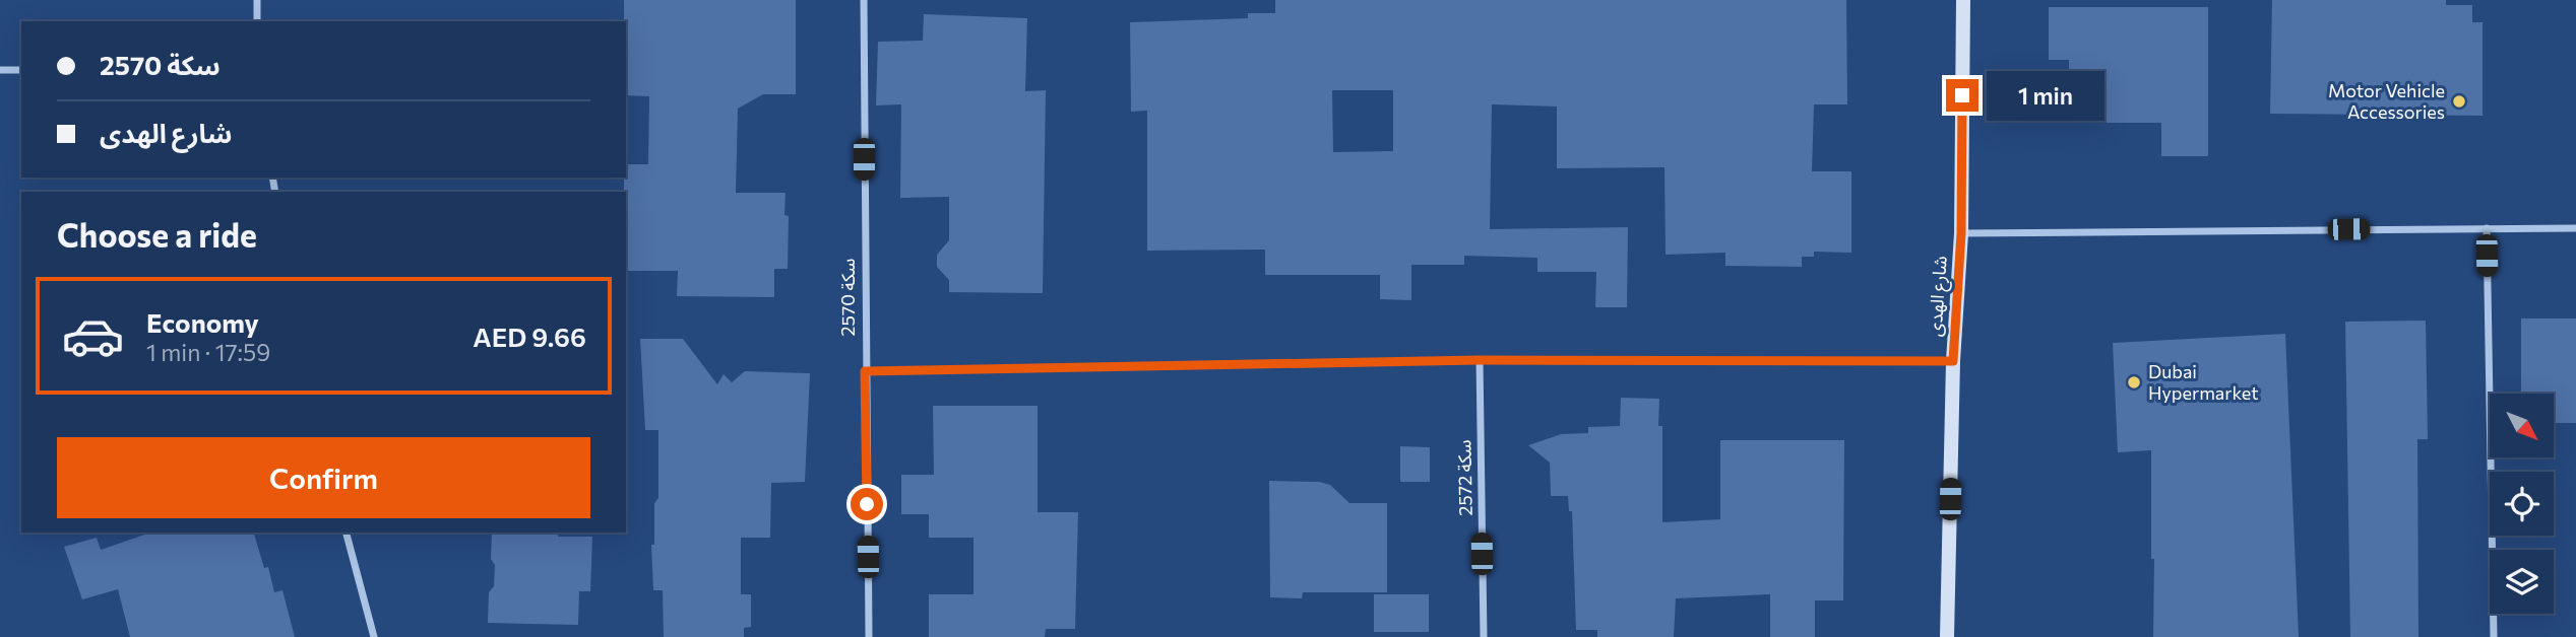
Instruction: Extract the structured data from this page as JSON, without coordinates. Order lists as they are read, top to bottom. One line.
{"streets":{"street":["شارع الهدى","سكة 2570","سكة 2572"]},"places":["Motor Vehicle Accessories","Dubai Hypermarket"],"north":"bottom right","page":{"banner":["سكة 2570","شارع الهدى"],"bubble":"1 min","heading":"Choose a ride","list":[{"name":"Economy","note":"1 min · 17:59","value":"AED 9.66"}],"buttons":"Confirm"}}
